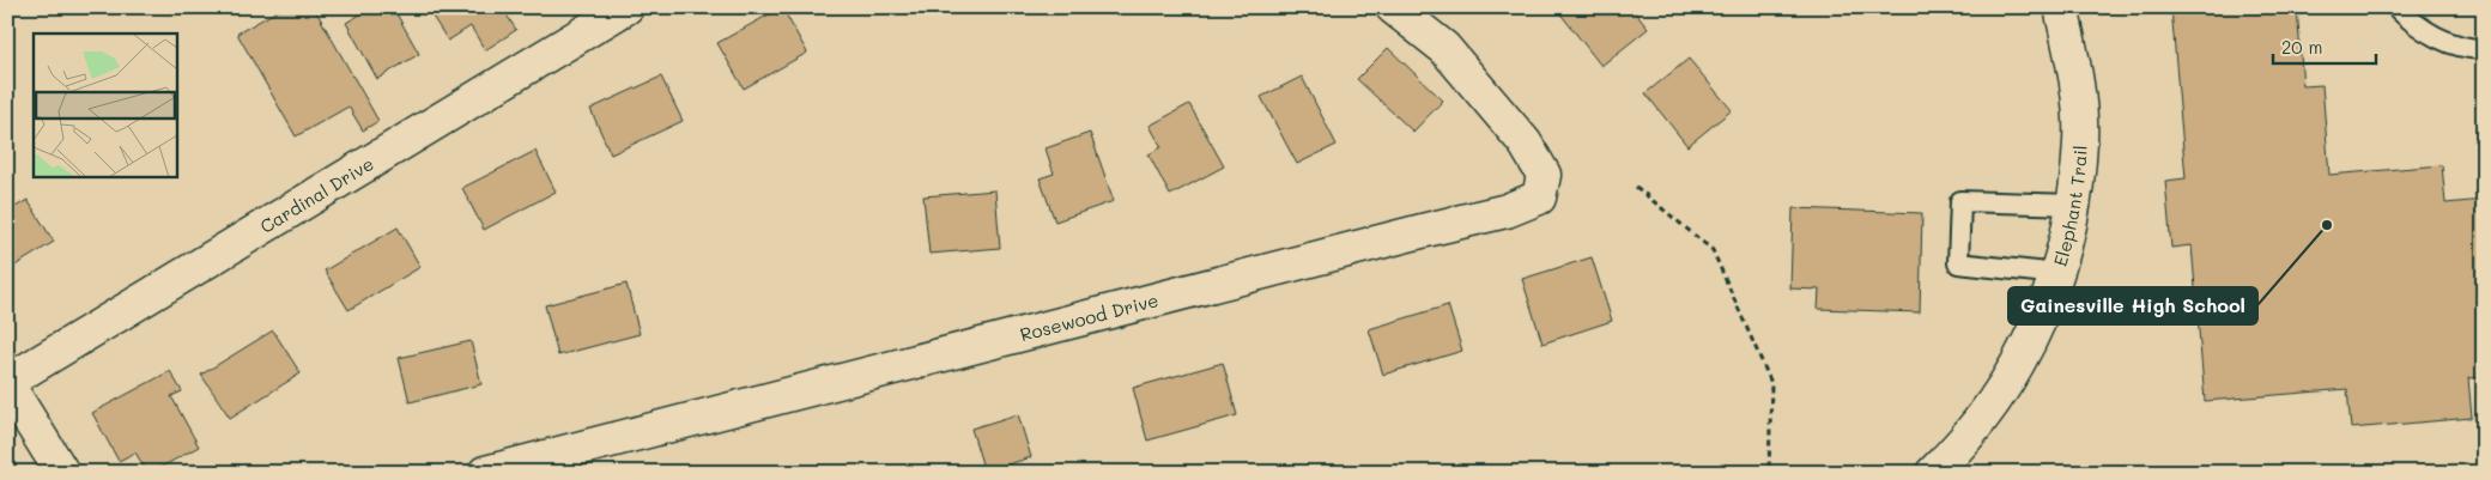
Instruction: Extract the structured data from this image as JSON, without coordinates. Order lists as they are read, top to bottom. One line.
{"streets":{"street":["Cardinal Drive","Elephant Trail","Rosewood Drive"]},"places":["Gainesville High School"],"scale_bar":"20 m"}
